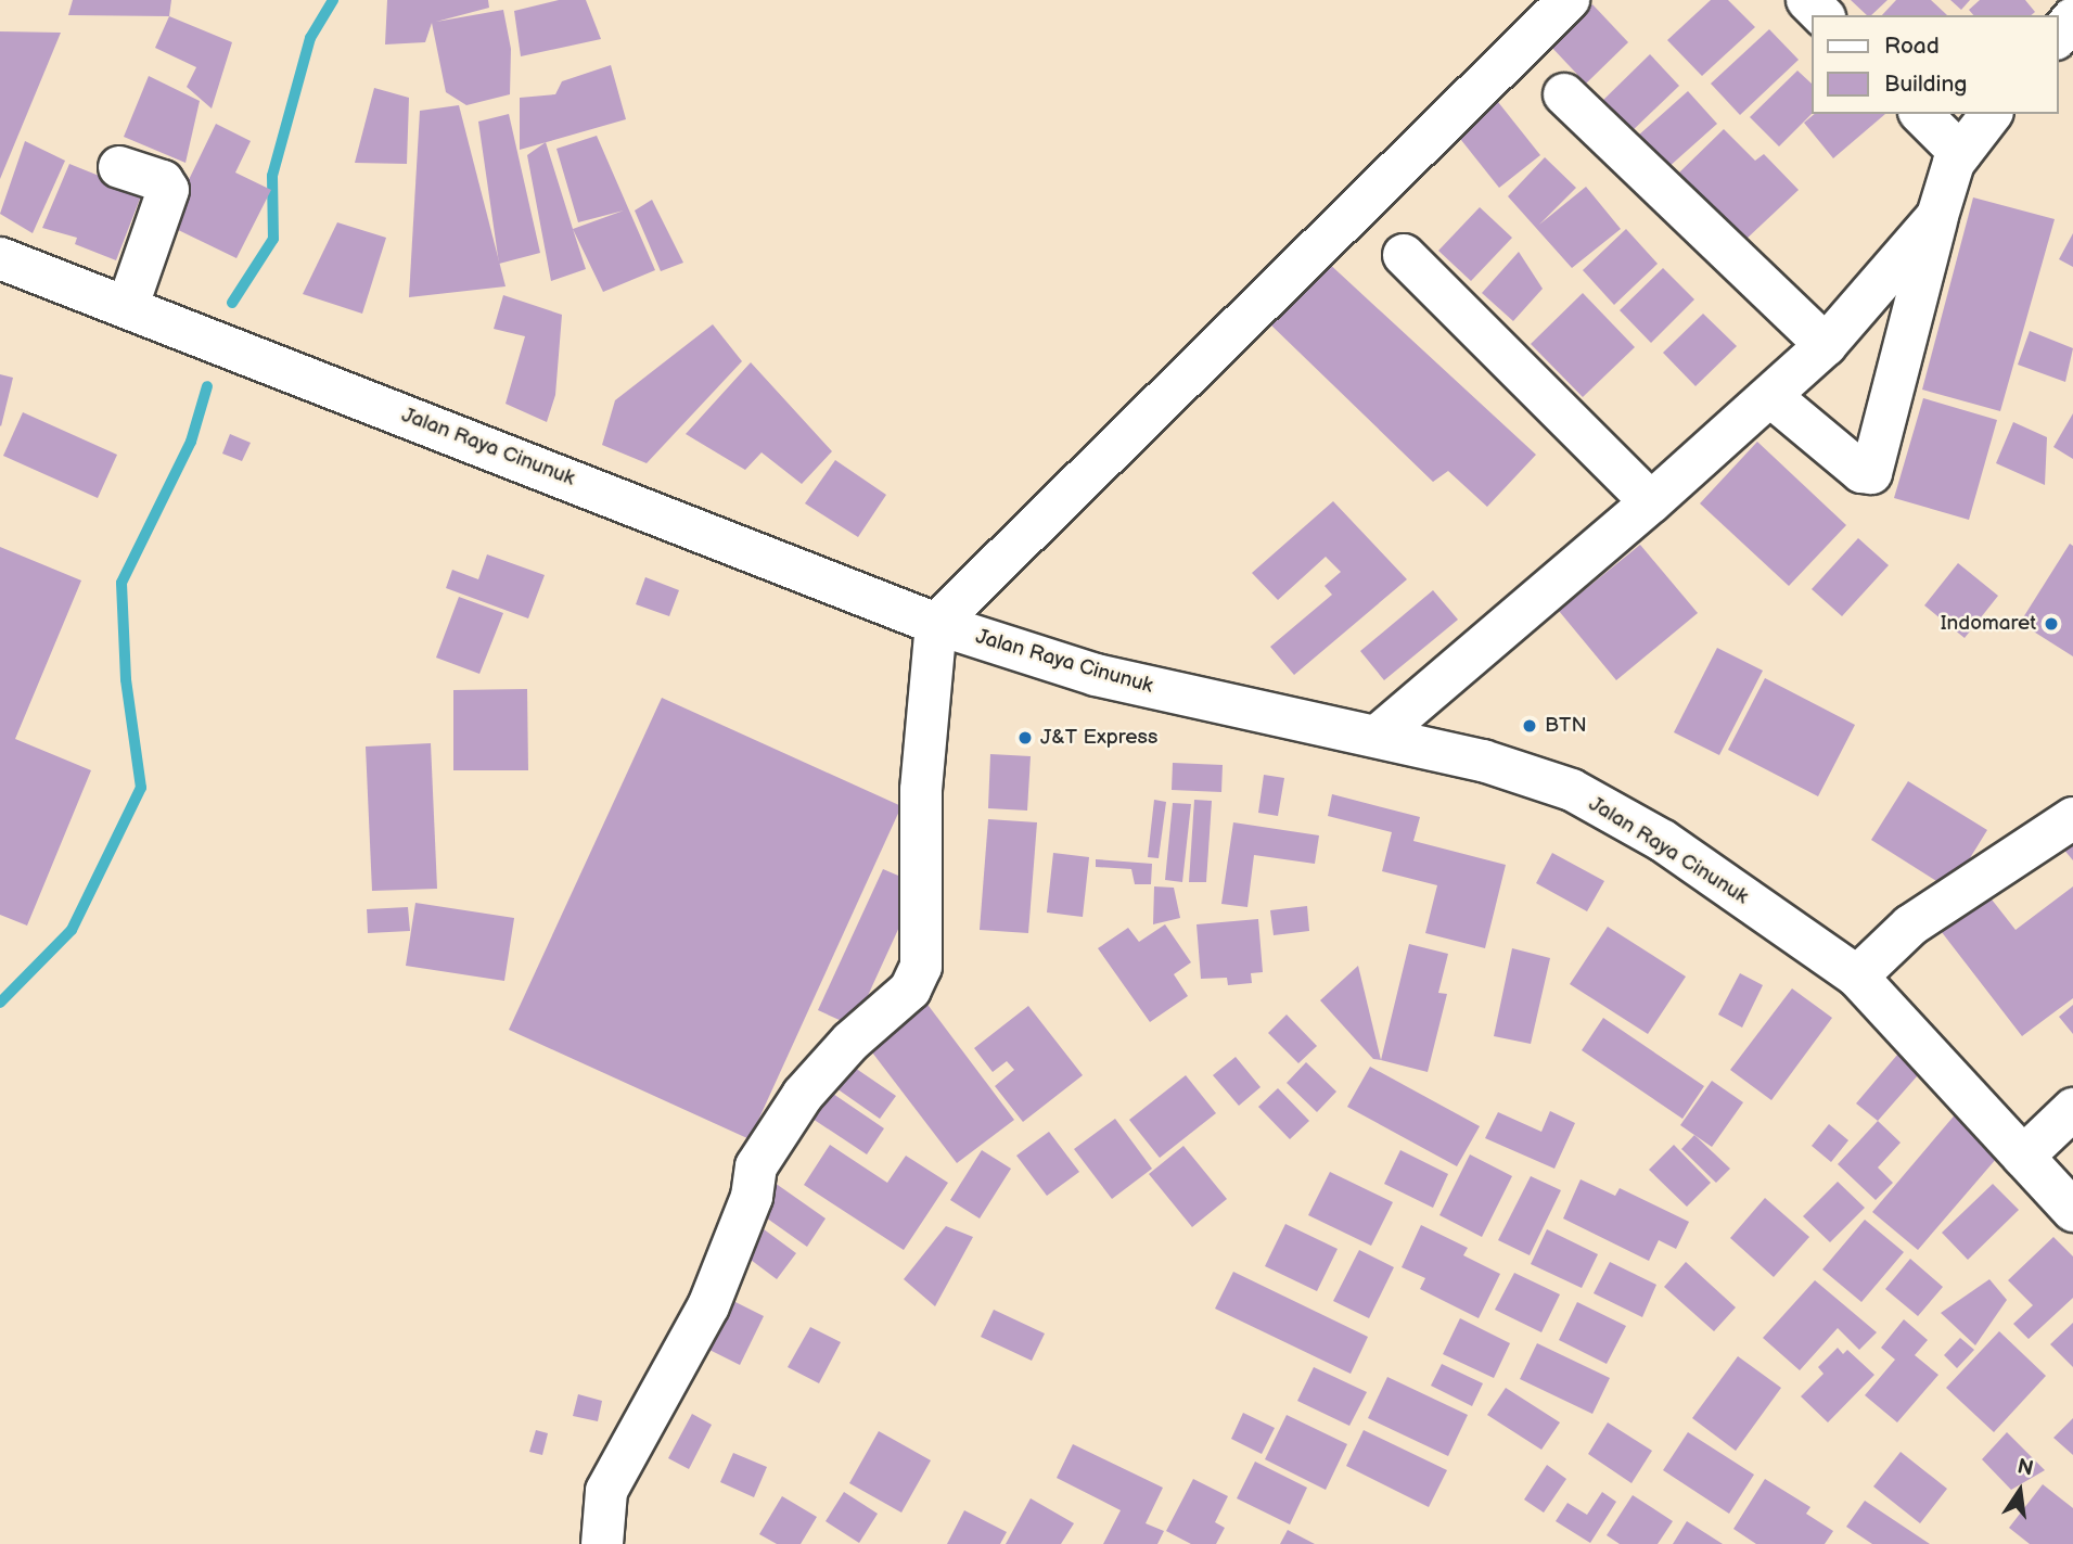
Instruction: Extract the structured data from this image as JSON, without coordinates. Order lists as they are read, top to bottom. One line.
{"streets":{"main road":["Jalan Raya Cinunuk"]},"places":["Indomaret","BTN","J&T Express"],"legend":["Road","Building"],"north":"top"}
